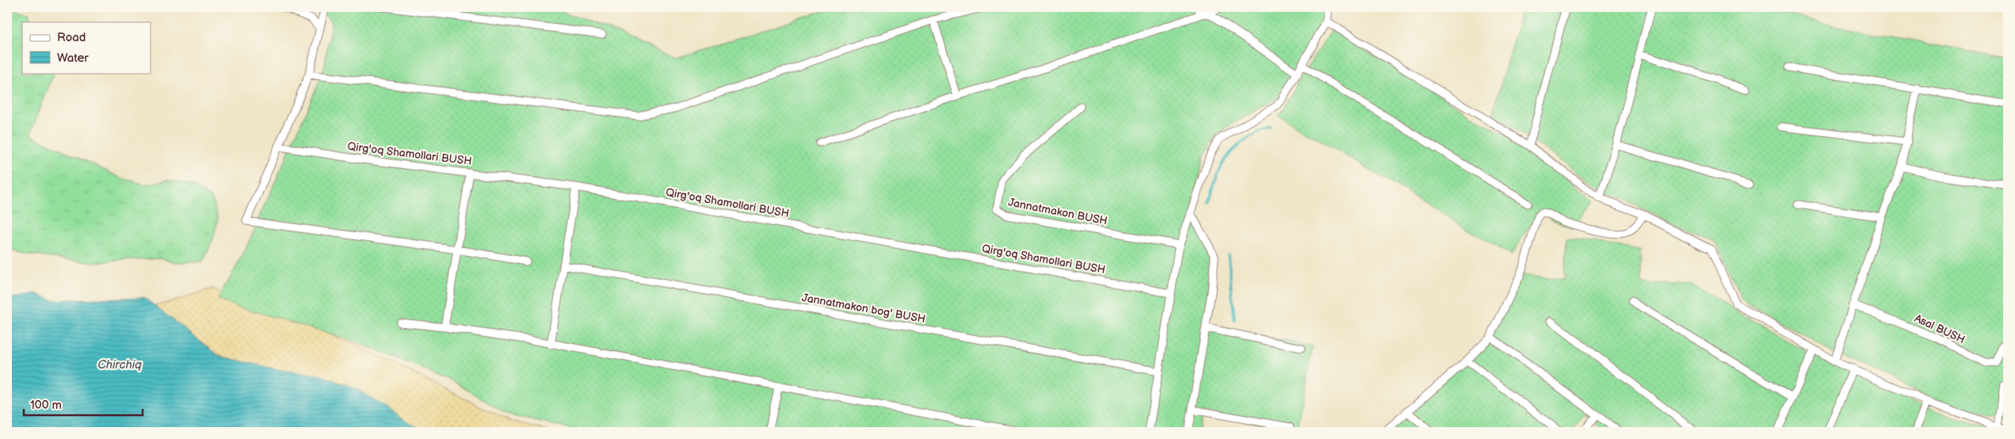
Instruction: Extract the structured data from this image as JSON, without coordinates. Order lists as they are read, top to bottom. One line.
{"streets":{"street":["Qirg'oq Shamollari BUSH","Jannatmakon BUSH","Jannatmakon bog' BUSH","Asal BUSH"]},"water":["Chirchiq"],"legend":["Road","Water"],"scale_bar":"100 m"}
